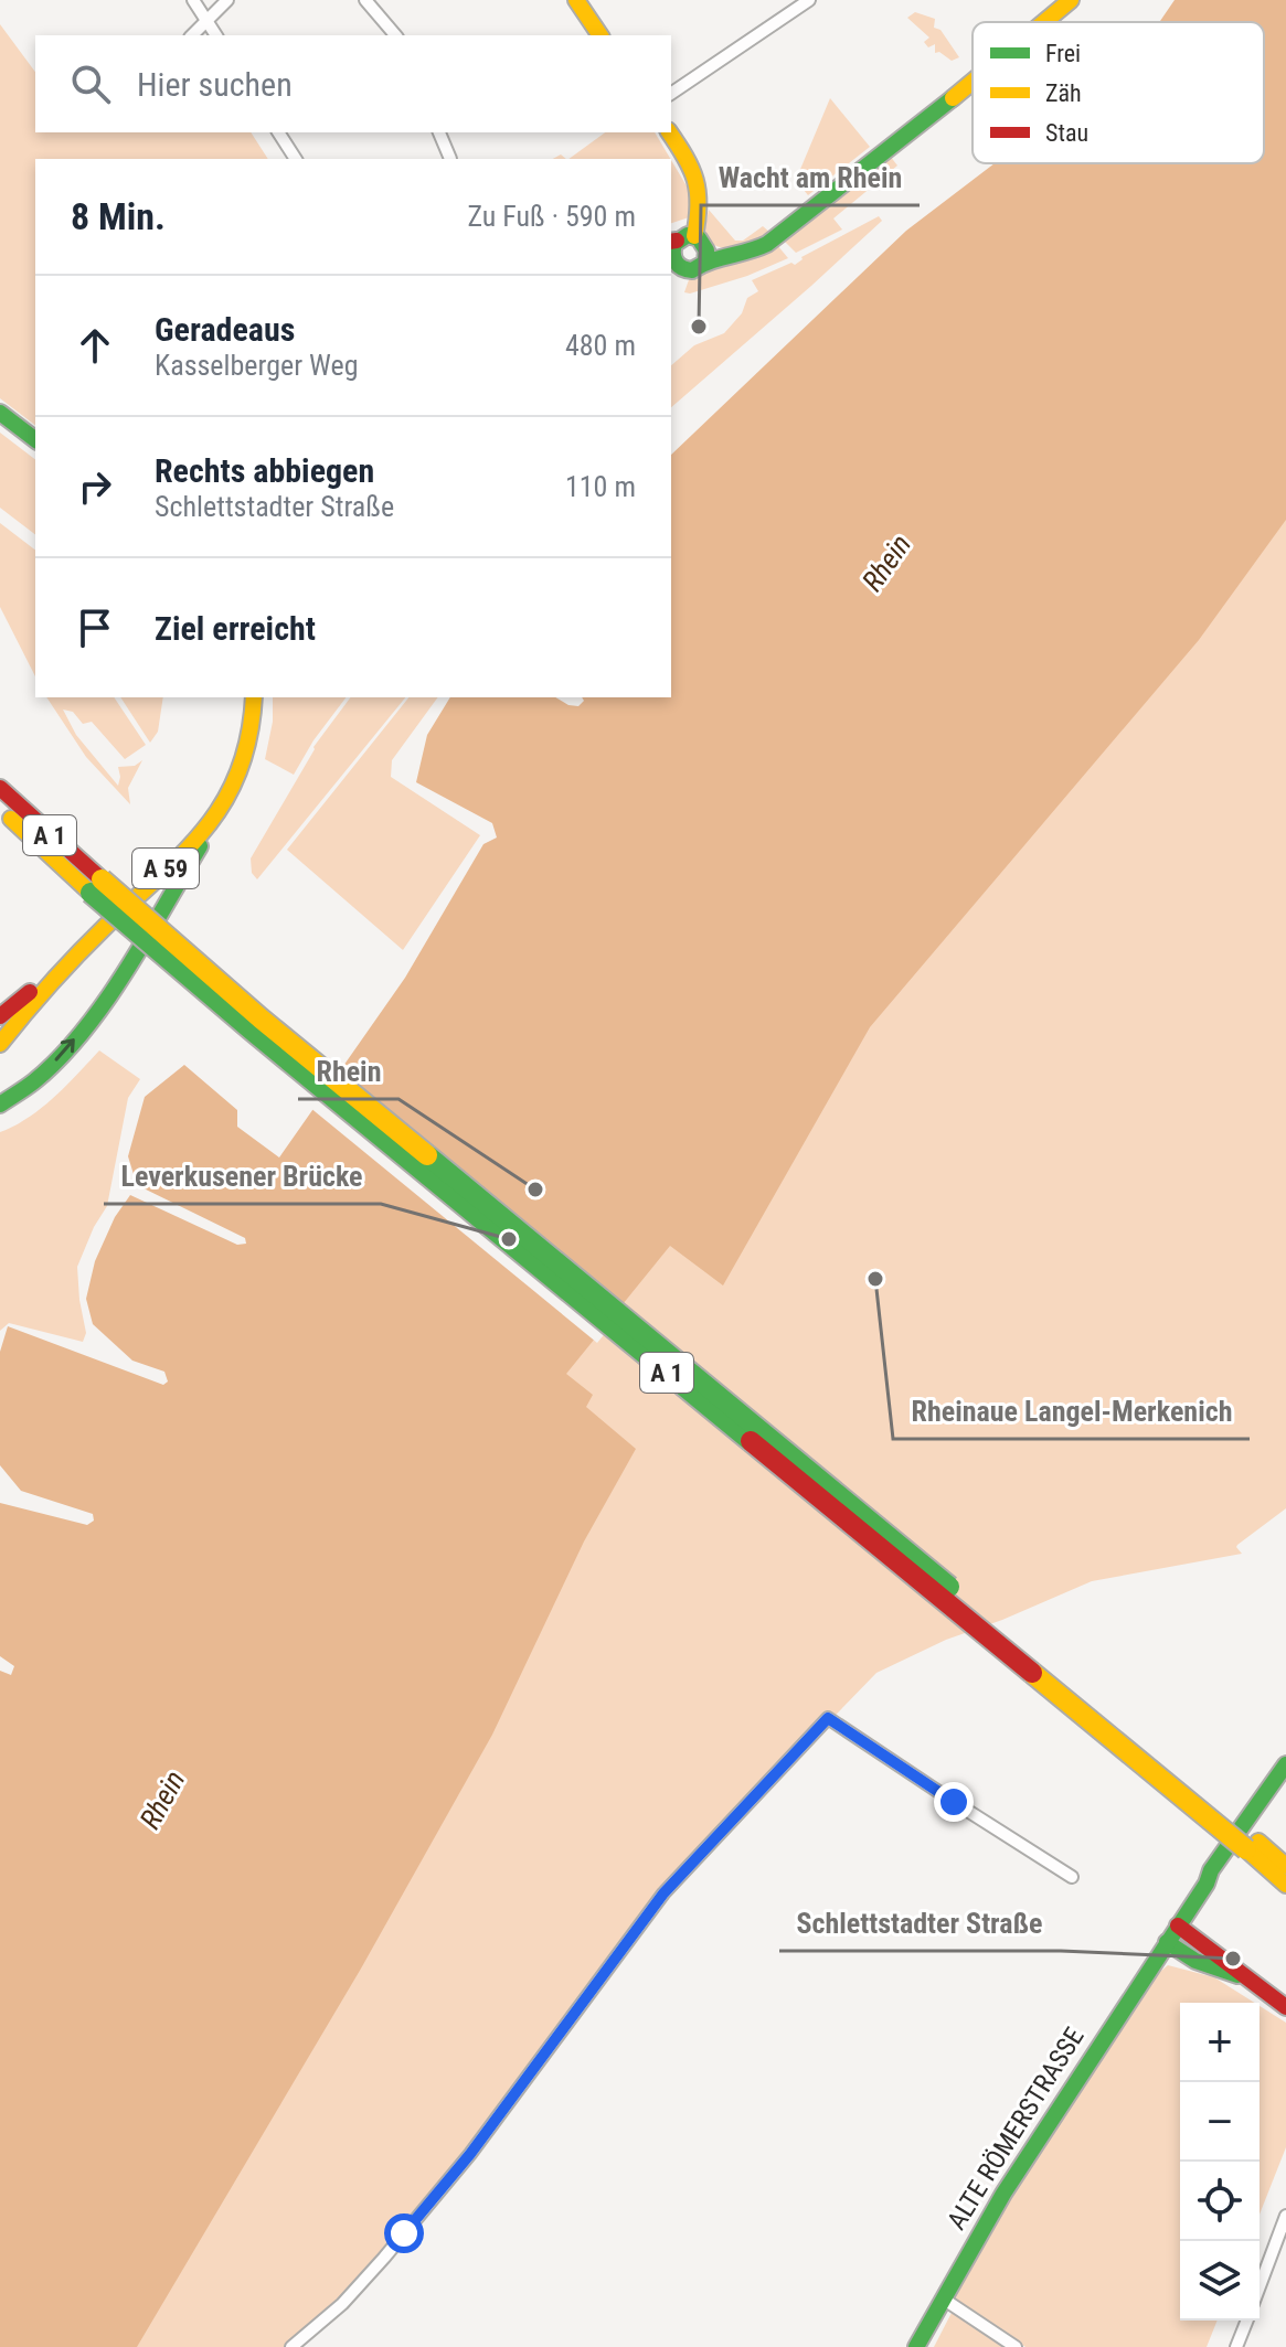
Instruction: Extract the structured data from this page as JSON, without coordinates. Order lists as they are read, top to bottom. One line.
{"streets":{"main road":["A 1","A 59","ALTE RÖMERSTRASSE"]},"water":["Rhein"],"places":["Wacht am Rhein","Rhein","Leverkusener Brücke","Rheinaue Langel-Merkenich","Schlettstadter Straße"],"legend":["Frei","Zäh","Stau"],"page":{"search":"Hier suchen","heading":["8 Min.","Zu Fuß · 590 m"],"list":[["Geradeaus","Kasselberger Weg","480 m"],["Rechts abbiegen","Schlettstadter Straße","110 m"],"Ziel erreicht"],"map_buttons":["+","−"]}}
